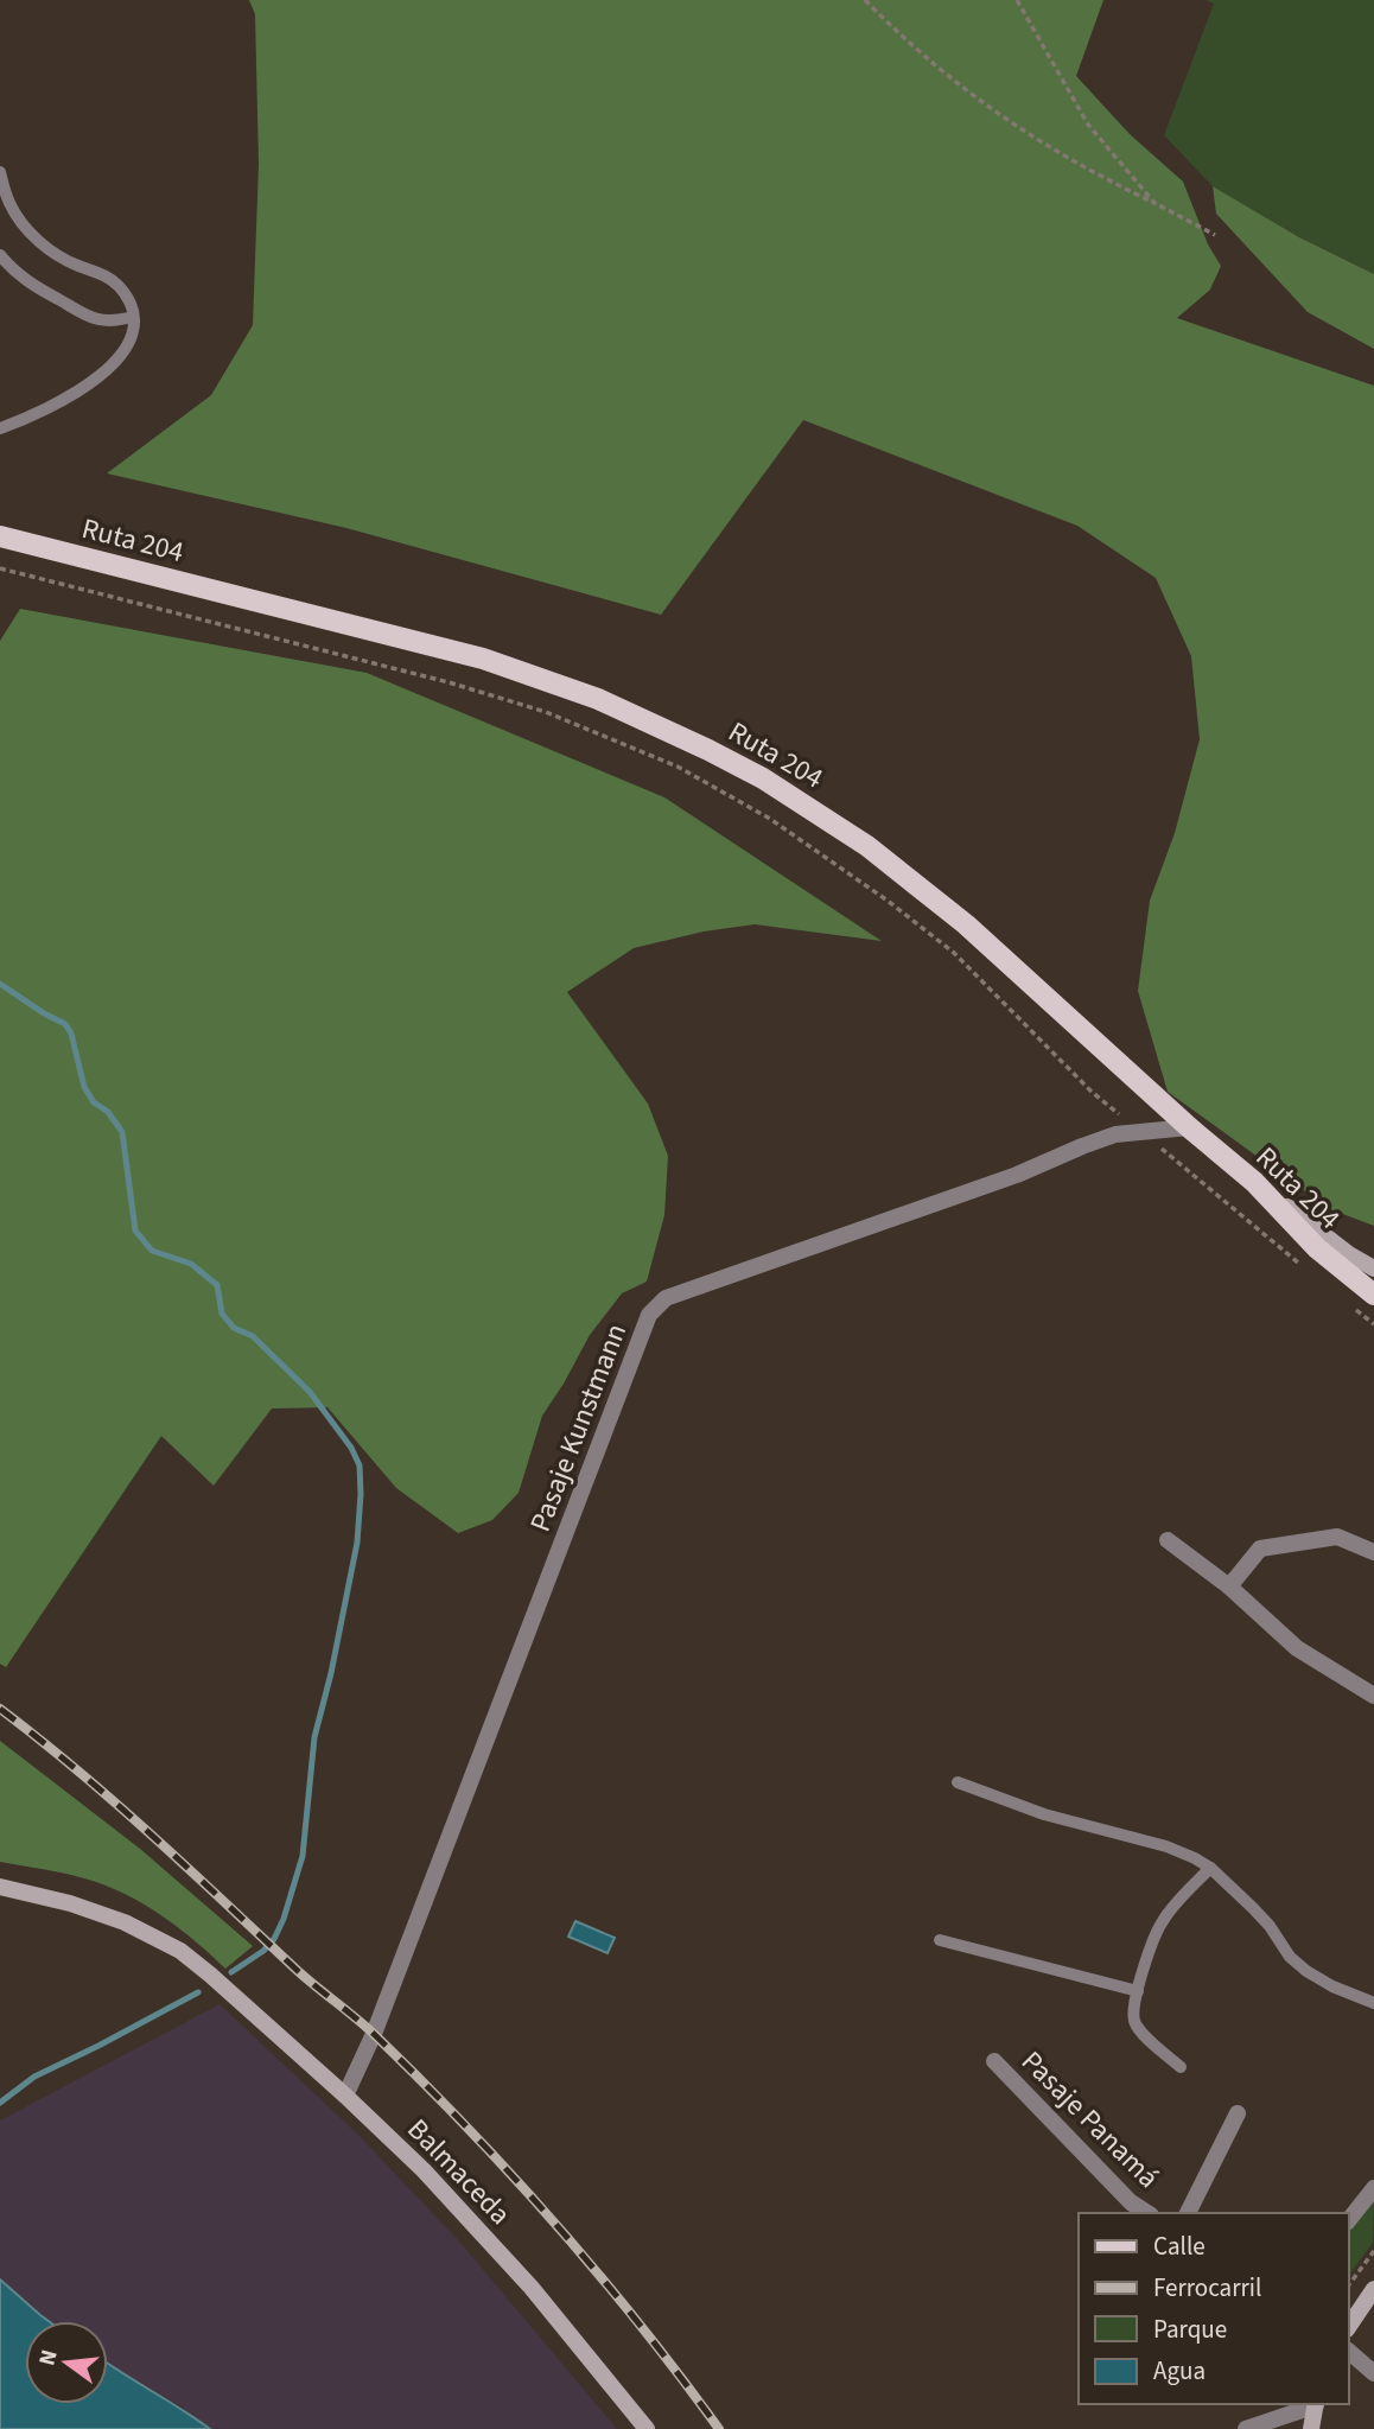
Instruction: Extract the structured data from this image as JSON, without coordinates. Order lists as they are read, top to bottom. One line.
{"streets":{"main road":["Ruta 204","Balmaceda"],"street":["Pasaje Kunstmann","Pasaje Panamá"]},"crossings":[["Ruta 204","Pasaje Kunstmann"],["Pasaje Kunstmann","Balmaceda"]],"legend":["Calle","Ferrocarril","Parque","Agua"],"north":"left"}
